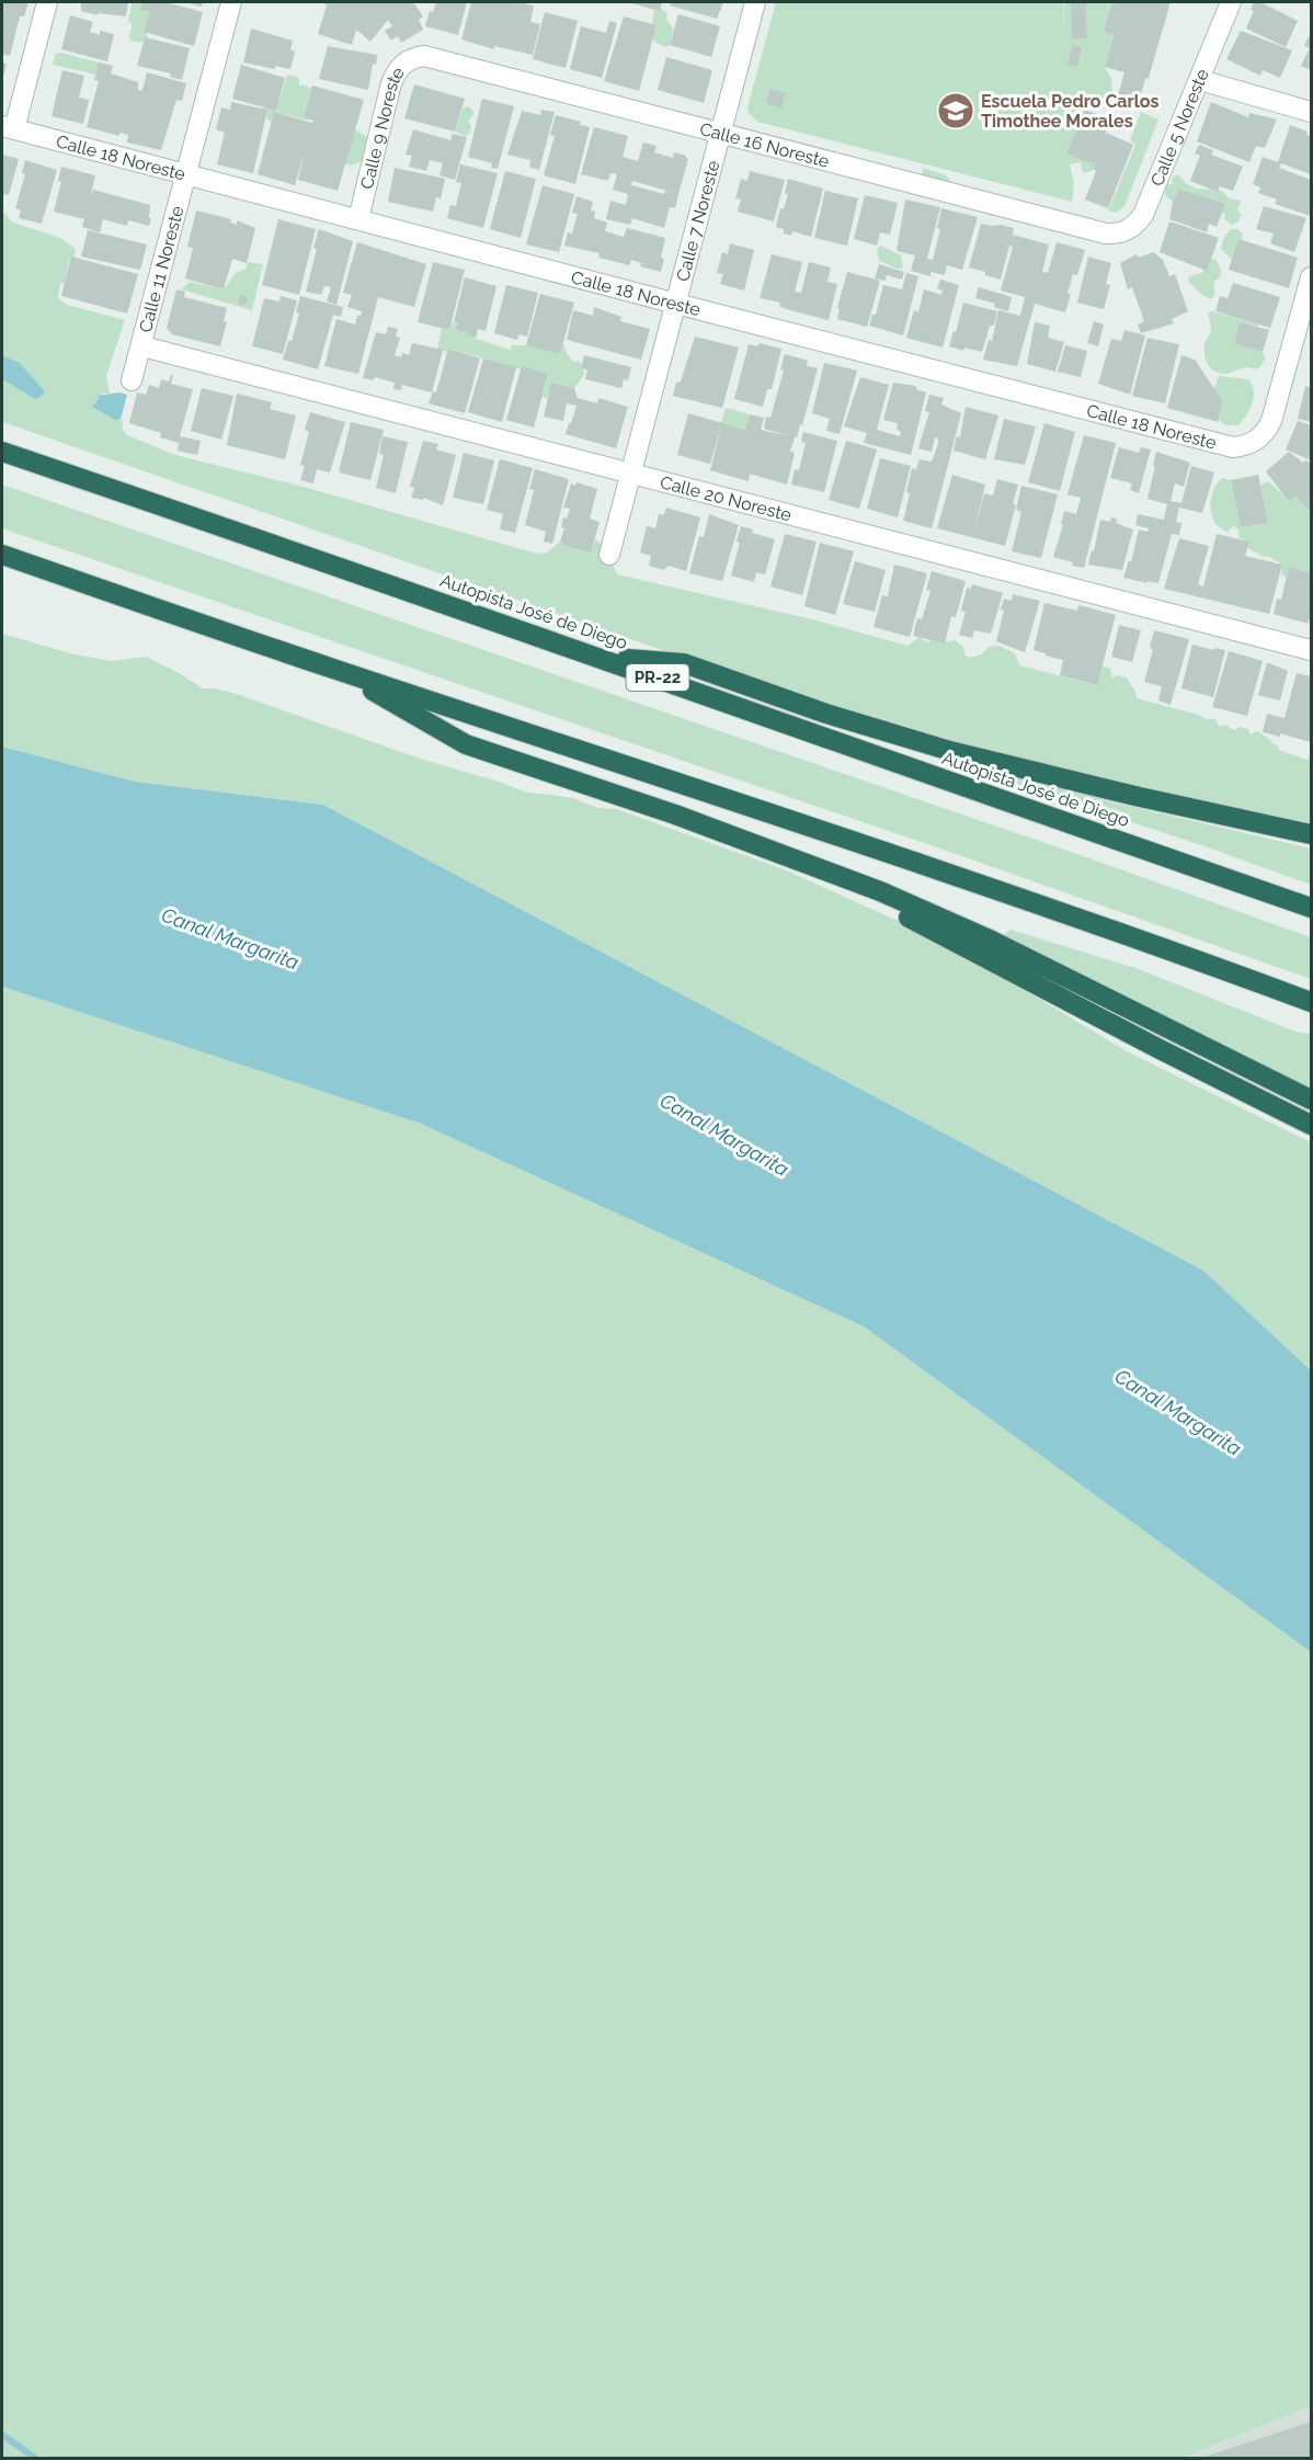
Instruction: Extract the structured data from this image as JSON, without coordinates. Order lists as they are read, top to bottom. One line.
{"streets":{"highway":["Autopista José de Diego","PR-22"],"street":["Calle 5 Noreste","Calle 9 Noreste","Calle 16 Noreste","Calle 18 Noreste","Calle 7 Noreste","Calle 11 Noreste","Calle 20 Noreste"]},"crossings":[["Calle 5 Noreste","Calle 16 Noreste"],["Calle 9 Noreste","Calle 16 Noreste"],["Calle 9 Noreste","Calle 18 Noreste"],["Calle 16 Noreste","Calle 7 Noreste"],["Calle 18 Noreste","Calle 7 Noreste"],["Calle 18 Noreste","Calle 11 Noreste"],["Calle 7 Noreste","Calle 20 Noreste"],["Calle 11 Noreste","Calle 20 Noreste"]],"water":["Canal Margarita"],"places":{"school or university":["Escuela Pedro Carlos Timothee Morales"]}}
